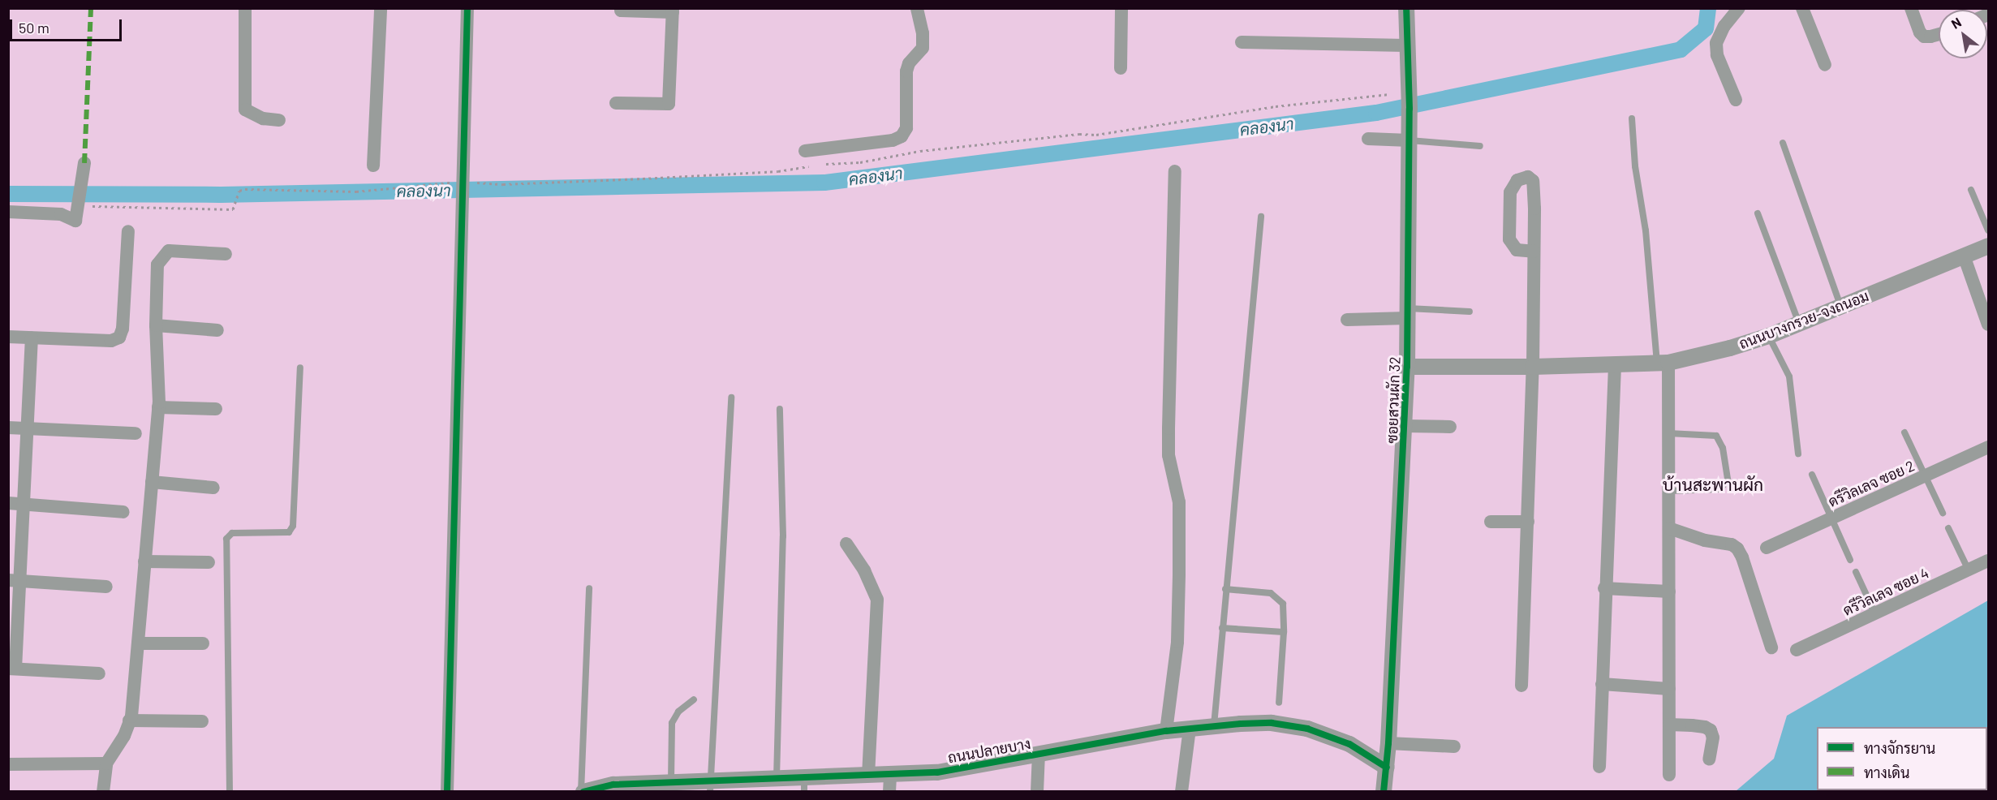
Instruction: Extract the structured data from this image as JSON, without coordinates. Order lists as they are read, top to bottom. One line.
{"streets":{"street":["ถนนบางกรวย-จงถนอม","ซอยสวนผัก 32","ดรีวิลเลจ ซอย 2","ดรีวิลเลจ ซอย 4","ถนนปลายบาง"]},"crossings":[["ถนนบางกรวย-จงถนอม","ซอยสวนผัก 32"],["ซอยสวนผัก 32","ถนนปลายบาง"]],"districts":["บ้านสะพานผัก"],"water":["คลองนา"],"legend":["ทางจักรยาน","ทางเดิน"],"scale_bar":"50 m","north":"top left"}
